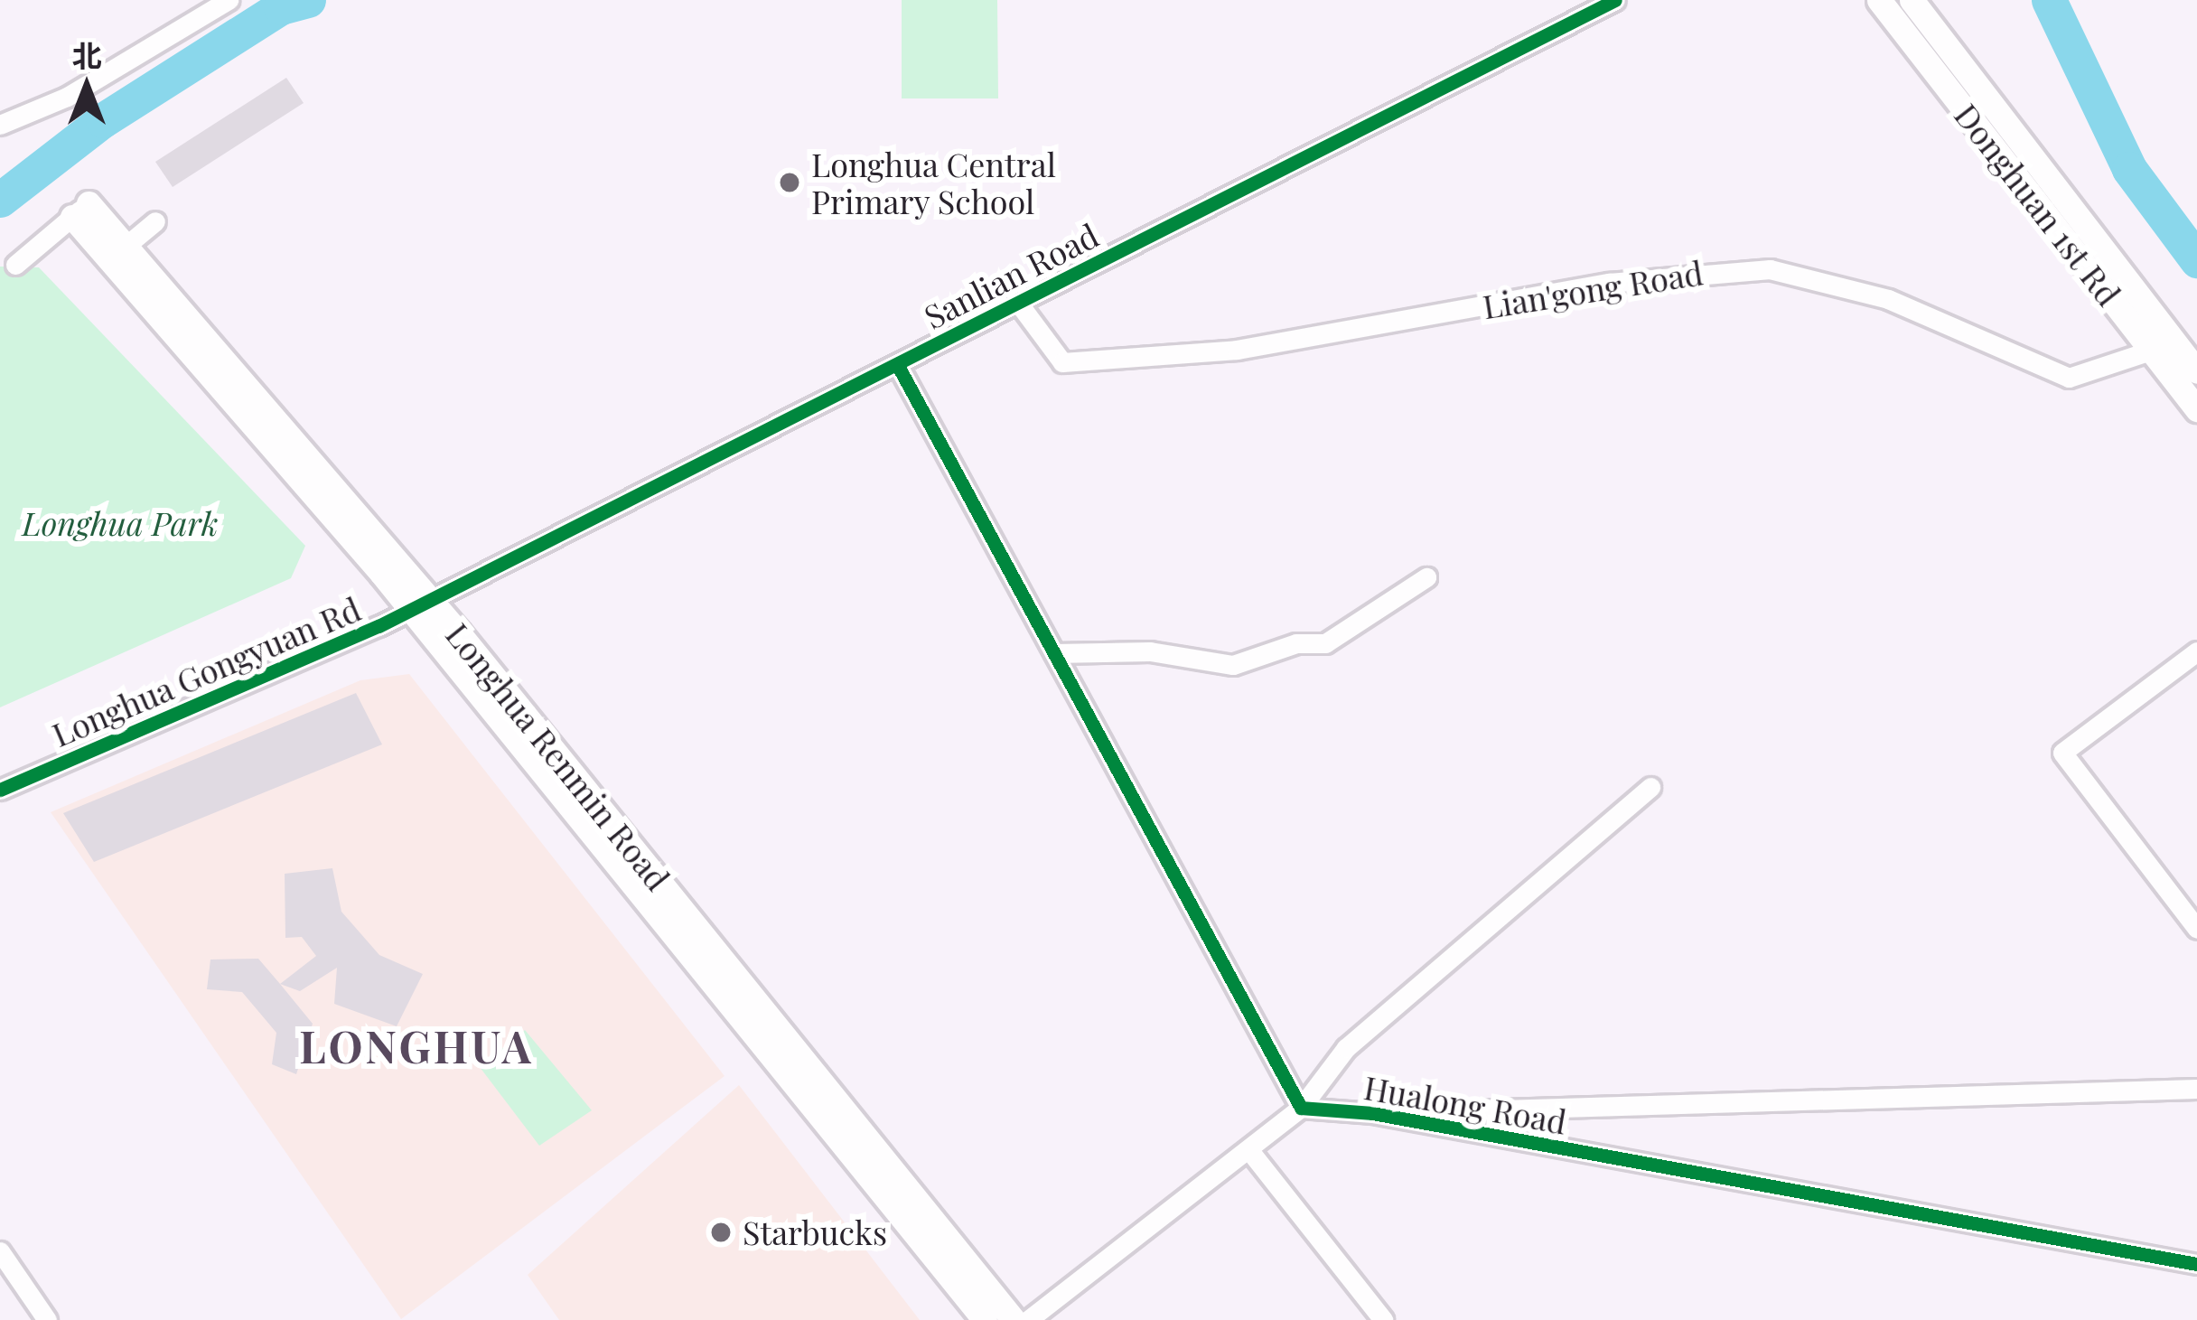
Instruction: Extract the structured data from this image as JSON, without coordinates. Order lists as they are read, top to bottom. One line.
{"streets":{"main road":["Donghuan 1st Rd","Longhua Renmin Road"],"street":["Sanlian Road","Lian'gong Road","Longhua Gongyuan Rd","Hualong Road"]},"crossings":[["Donghuan 1st Rd","Lian'gong Road"],["Sanlian Road","Lian'gong Road"],["Sanlian Road","Longhua Gongyuan Rd"],["Sanlian Road","Longhua Renmin Road"],["Longhua Gongyuan Rd","Longhua Renmin Road"]],"districts":["LONGHUA"],"parks":["Longhua Park"],"places":["Longhua Central Primary School","Starbucks"],"north":"top"}
